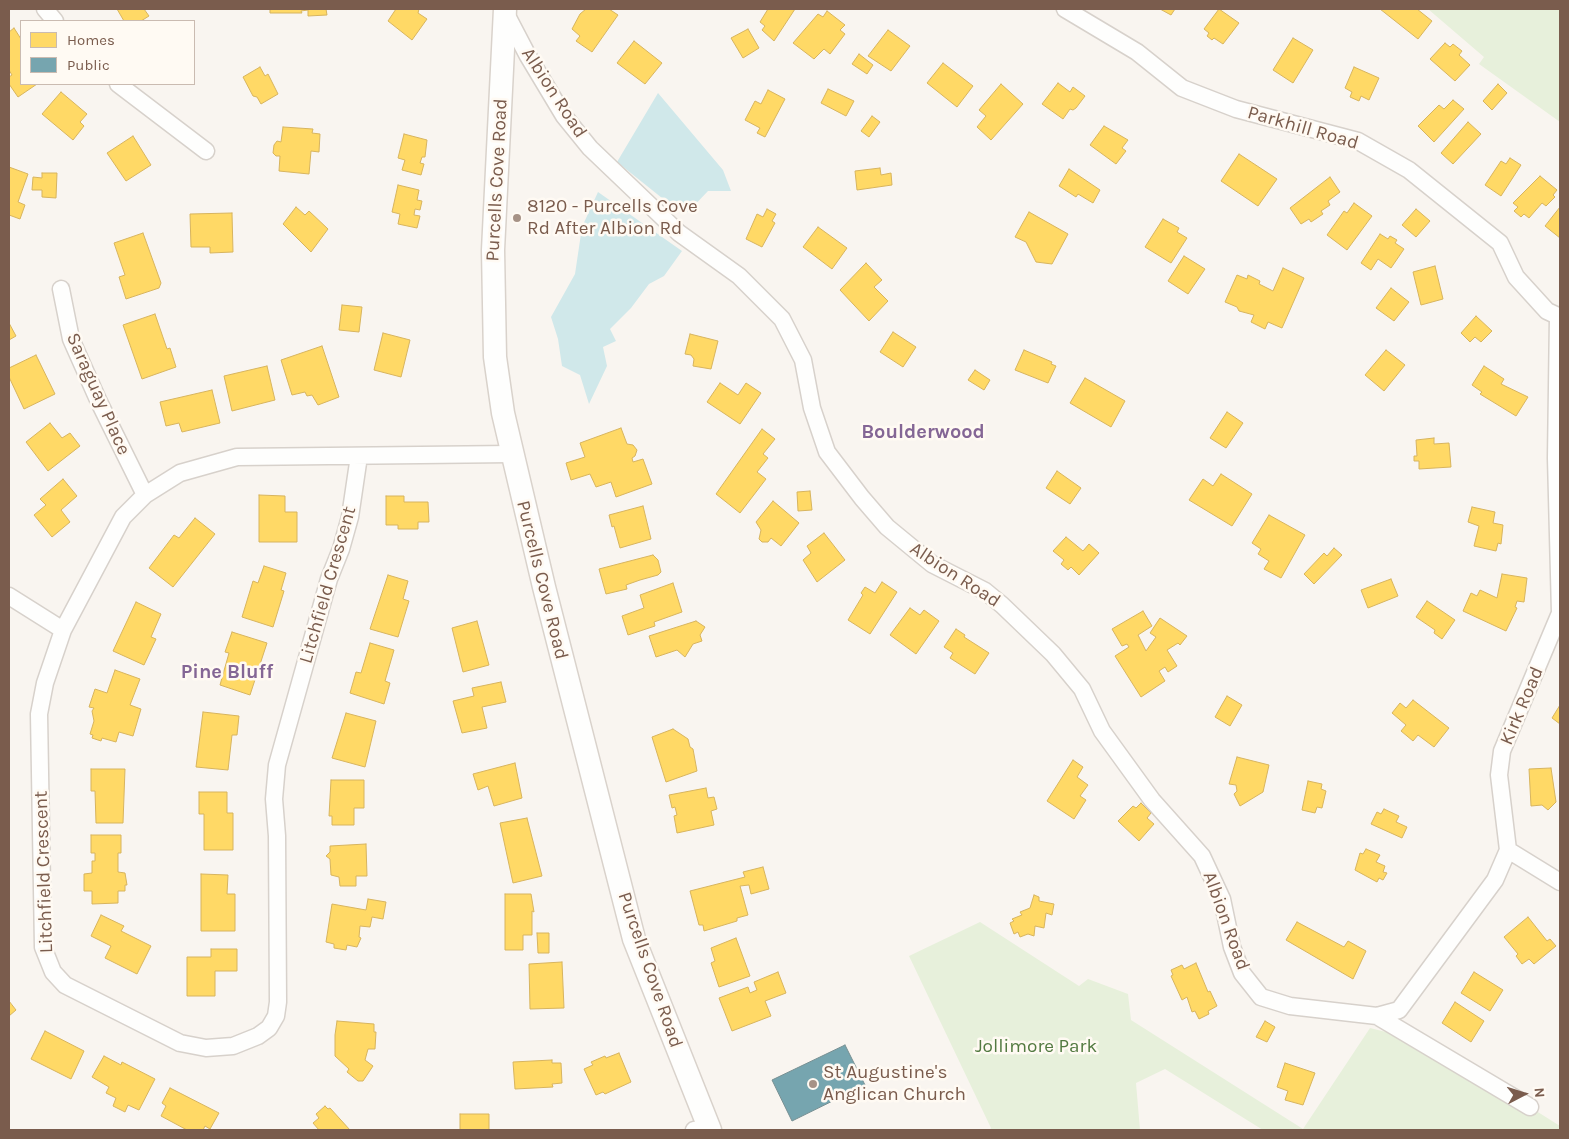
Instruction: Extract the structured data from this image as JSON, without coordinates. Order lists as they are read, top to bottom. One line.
{"streets":{"main road":["Purcells Cove Road"],"street":["Albion Road","Parkhill Road","Saraguay Place","Litchfield Crescent","Kirk Road"]},"crossings":[["Albion Road","Purcells Cove Road"],["Parkhill Road","Kirk Road"],["Purcells Cove Road","Litchfield Crescent"],["Saraguay Place","Litchfield Crescent"]],"districts":["Boulderwood","Pine Bluff"],"parks":["Jollimore Park"],"places":["8120 - Purcells Cove Rd After Albion Rd","St Augustine's Anglican Church"],"legend":["Homes","Public"],"north":"right"}
